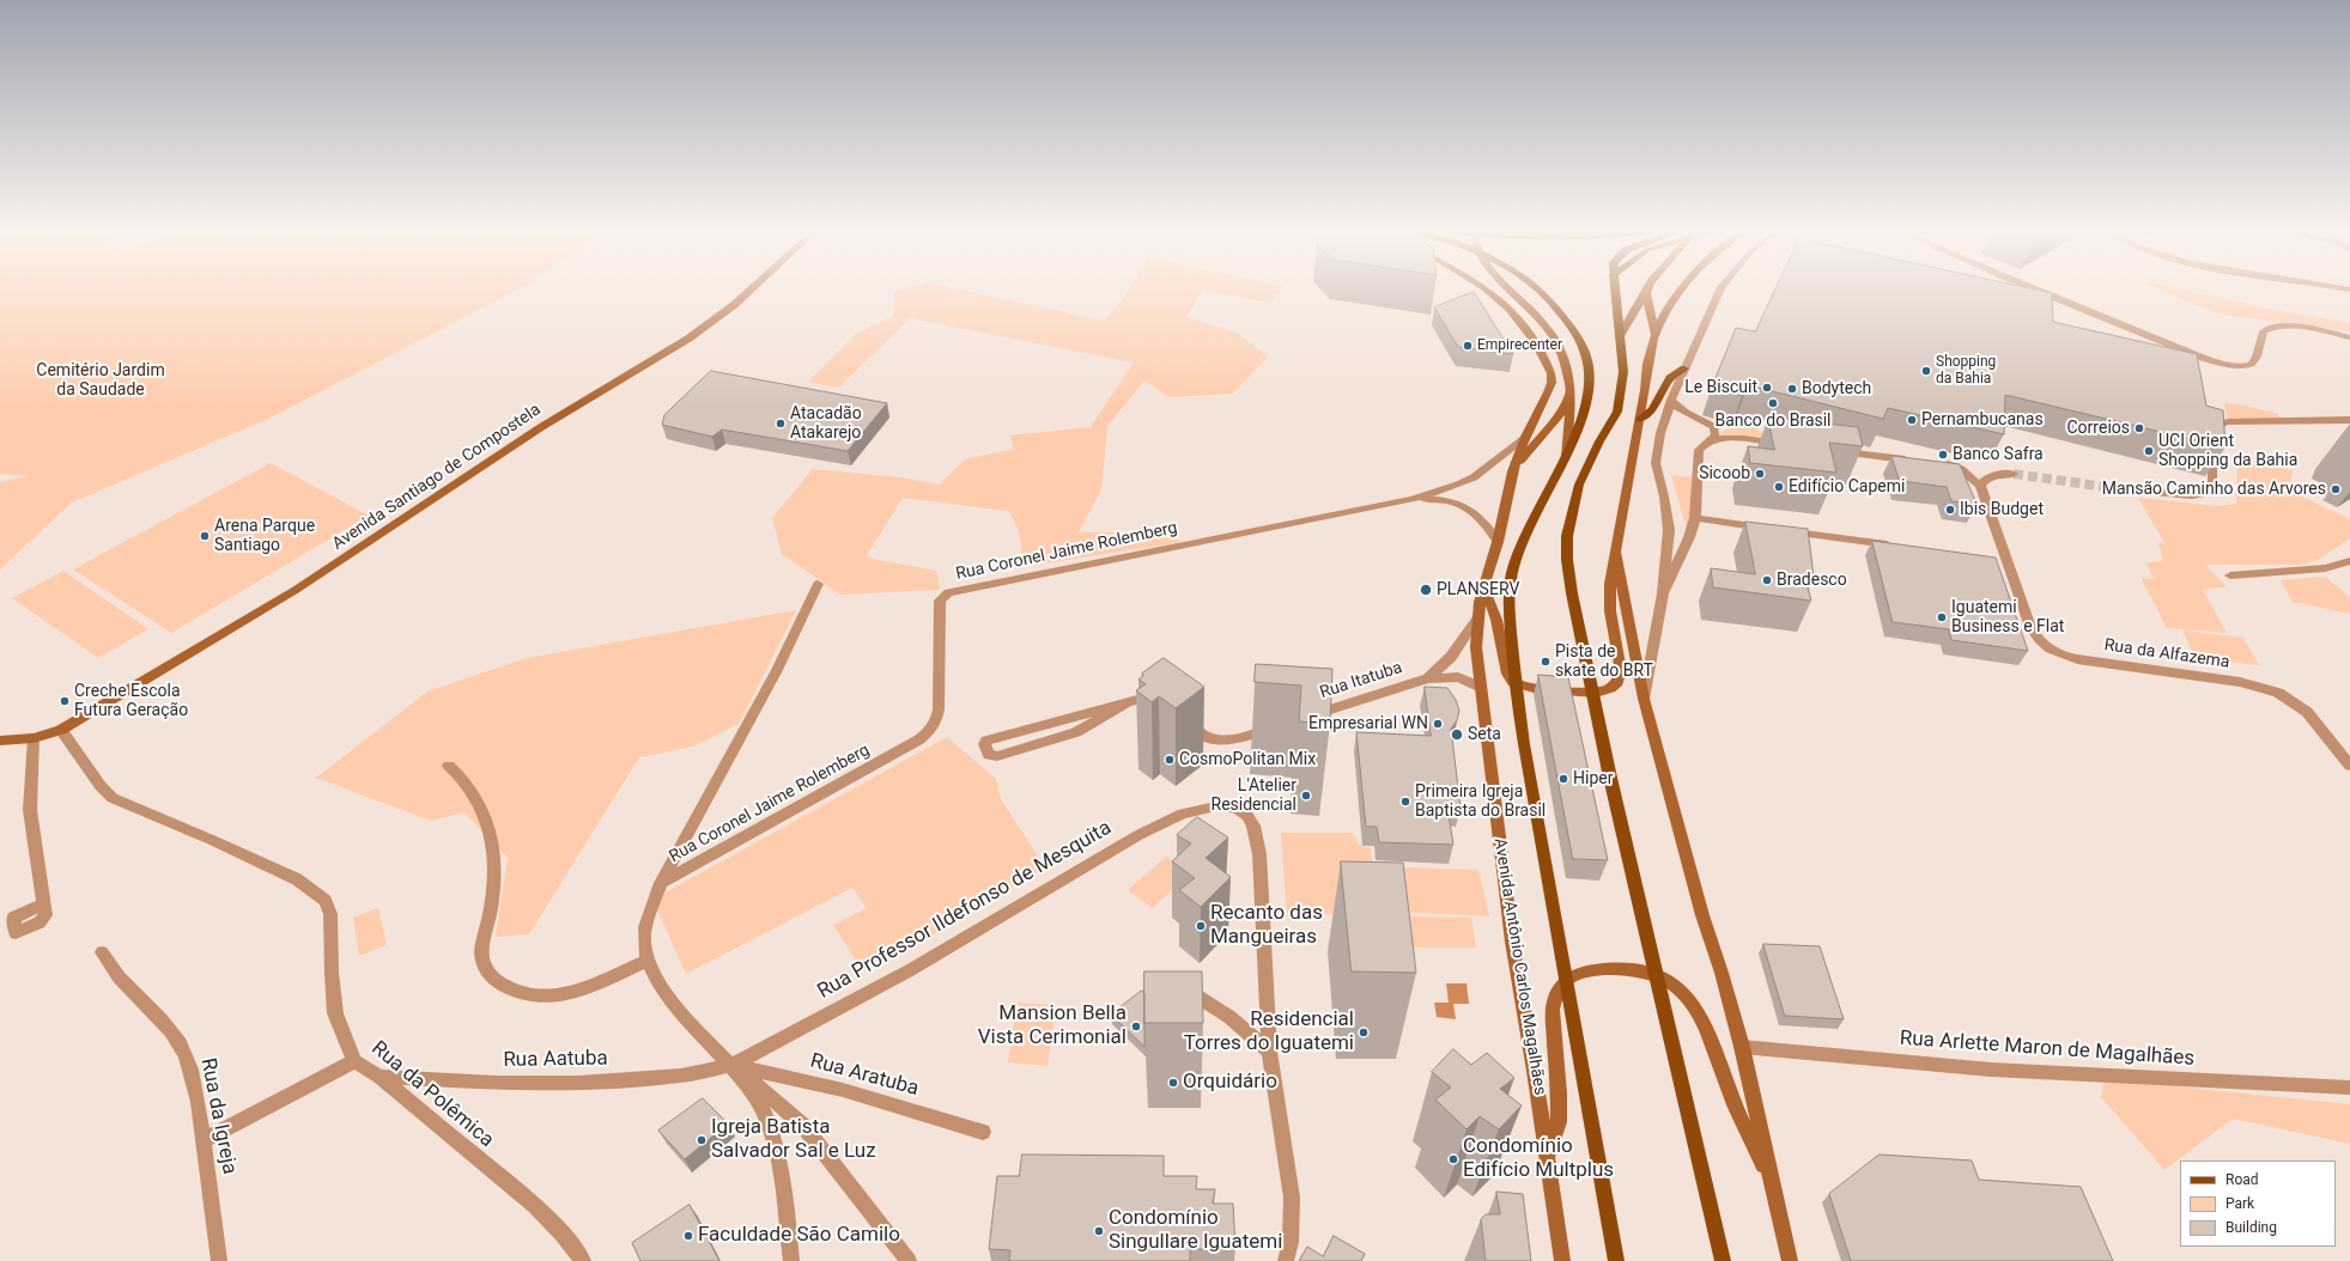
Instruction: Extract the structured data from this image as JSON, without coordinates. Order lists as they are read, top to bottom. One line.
{"streets":{"main road":["Avenida Santiago de Compostela","Avenida Antônio Carlos Magalhães"],"street":["Rua Coronel Jaime Rolemberg","Rua da Alfazema","Rua Itatuba","Rua Professor Ildefonso de Mesquita","Rua Arlette Maron de Magalhães","Rua Aatuba","Rua Aratuba","Rua da Polêmica","Rua da Igreja"]},"crossings":[["Avenida Santiago de Compostela","Rua da Polêmica"],["Rua Coronel Jaime Rolemberg","Avenida Antônio Carlos Magalhães"],["Rua Itatuba","Avenida Antônio Carlos Magalhães"],["Rua Professor Ildefonso de Mesquita","Rua Aatuba"],["Rua Professor Ildefonso de Mesquita","Rua Aratuba"],["Rua Aatuba","Rua Aratuba"],["Rua Aatuba","Rua da Polêmica"]],"parks":["Cemitério Jardim da Saudade"],"places":["Empirecenter","Shopping da Bahia","Le Biscuit","Bodytech","Banco do Brasil","Pernambucanas","Atacadão Atakarejo","Correios","UCI Orient Shopping da Bahia","Banco Safra","Sicoob","Edifício Capemi","Mansão Caminho das Arvores","Ibis Budget","Arena Parque Santiago","Bradesco","PLANSERV","Iguatemi Business e Flat","Pista de skate do BRT","Creche Escola Futura Geração","Empresarial WN","Seta","CosmoPolitan Mix","Hiper","L'Atelier Residencial","Primeira Igreja Baptista do Brasil","Recanto das Mangueiras","Mansion Bella Vista Cerimonial","Residencial Torres do Iguatemi","Orquidário","Igreja Batista Salvador Sal e Luz","Condomínio Edifício Multplus","Condomínio Singullare Iguatemi","Faculdade São Camilo"],"legend":["Road","Park","Building"]}
